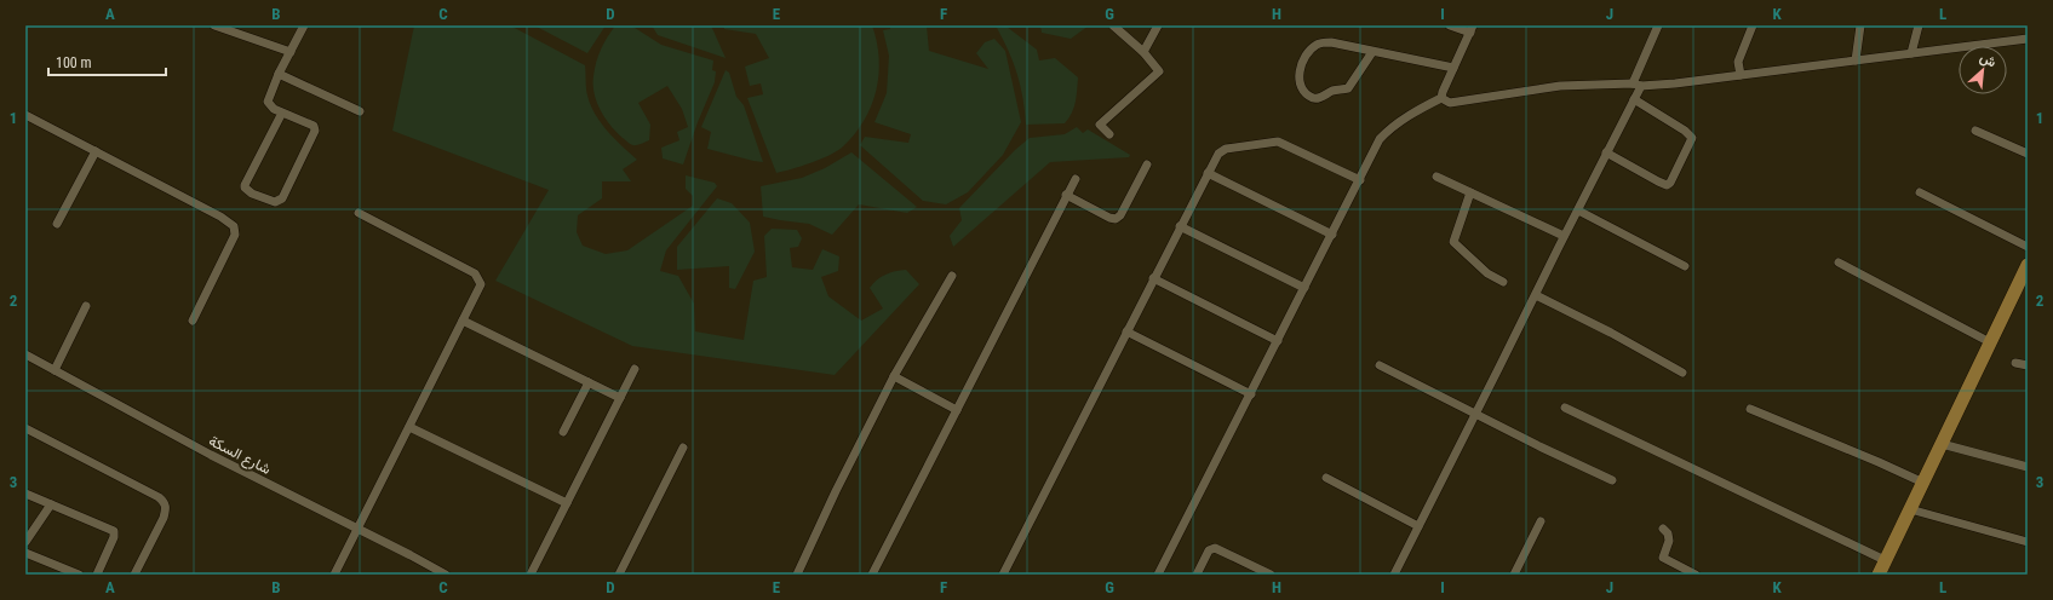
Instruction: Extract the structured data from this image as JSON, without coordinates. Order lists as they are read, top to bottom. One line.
{"streets":{"street":["شارع السكة"]},"scale_bar":"100 m","north":"top right","grid":{"columns":["A","B","C","D","E","F","G","H","I","J","K","L"],"rows":["1","2","3"]}}
